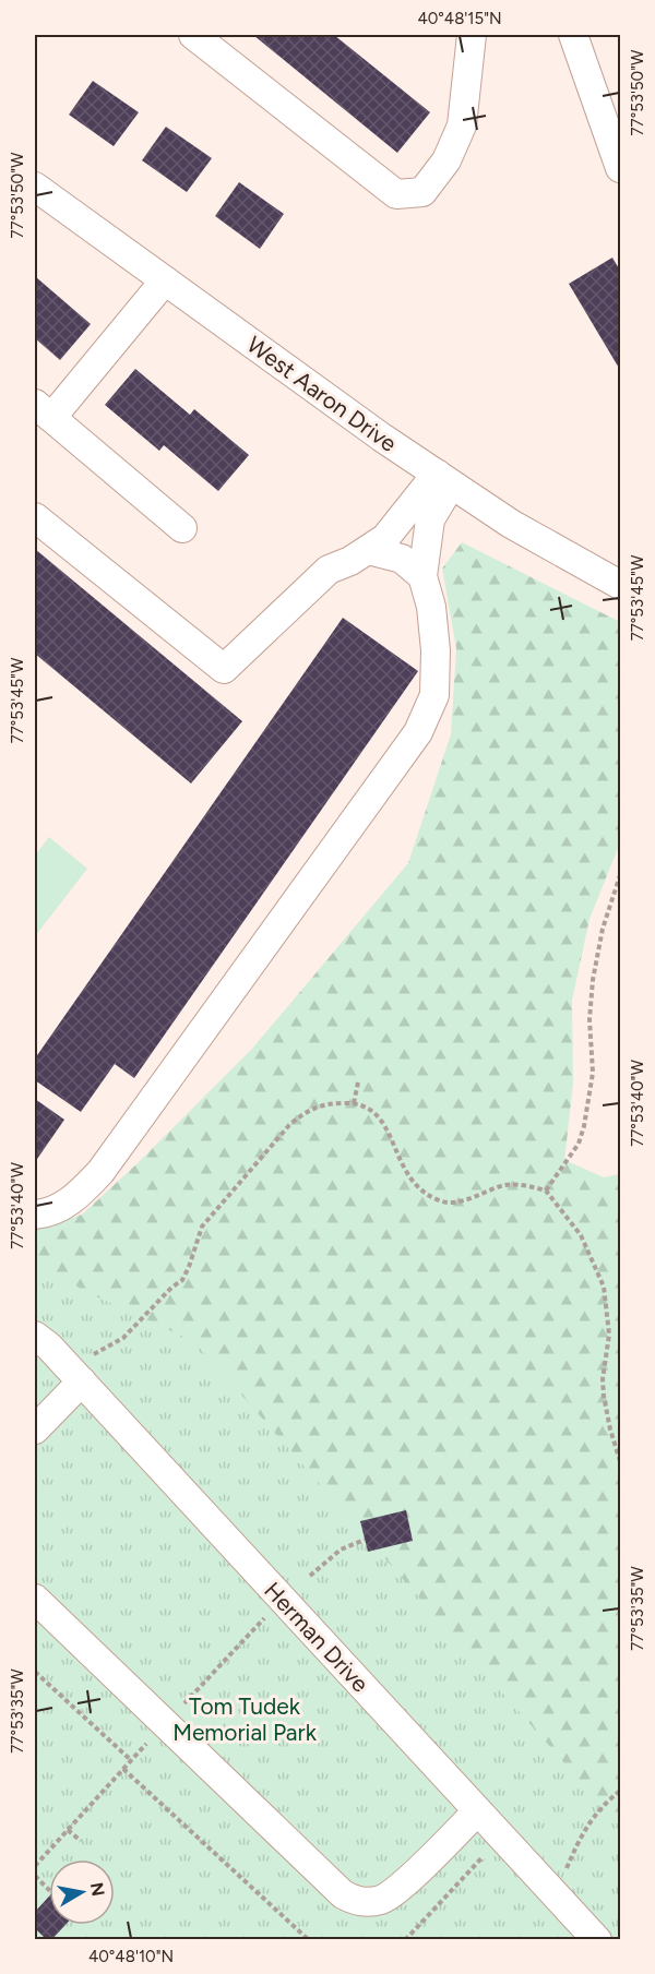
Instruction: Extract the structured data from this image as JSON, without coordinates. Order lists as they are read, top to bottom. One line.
{"streets":{"street":["West Aaron Drive","Herman Drive"]},"parks":["Tom Tudek Memorial Park"],"north":"right","coordinates":["40°48'15\"N","77°53'50\"W","77°53'45\"W","77°53'40\"W","77°53'35\"W","40°48'10\"N"]}
